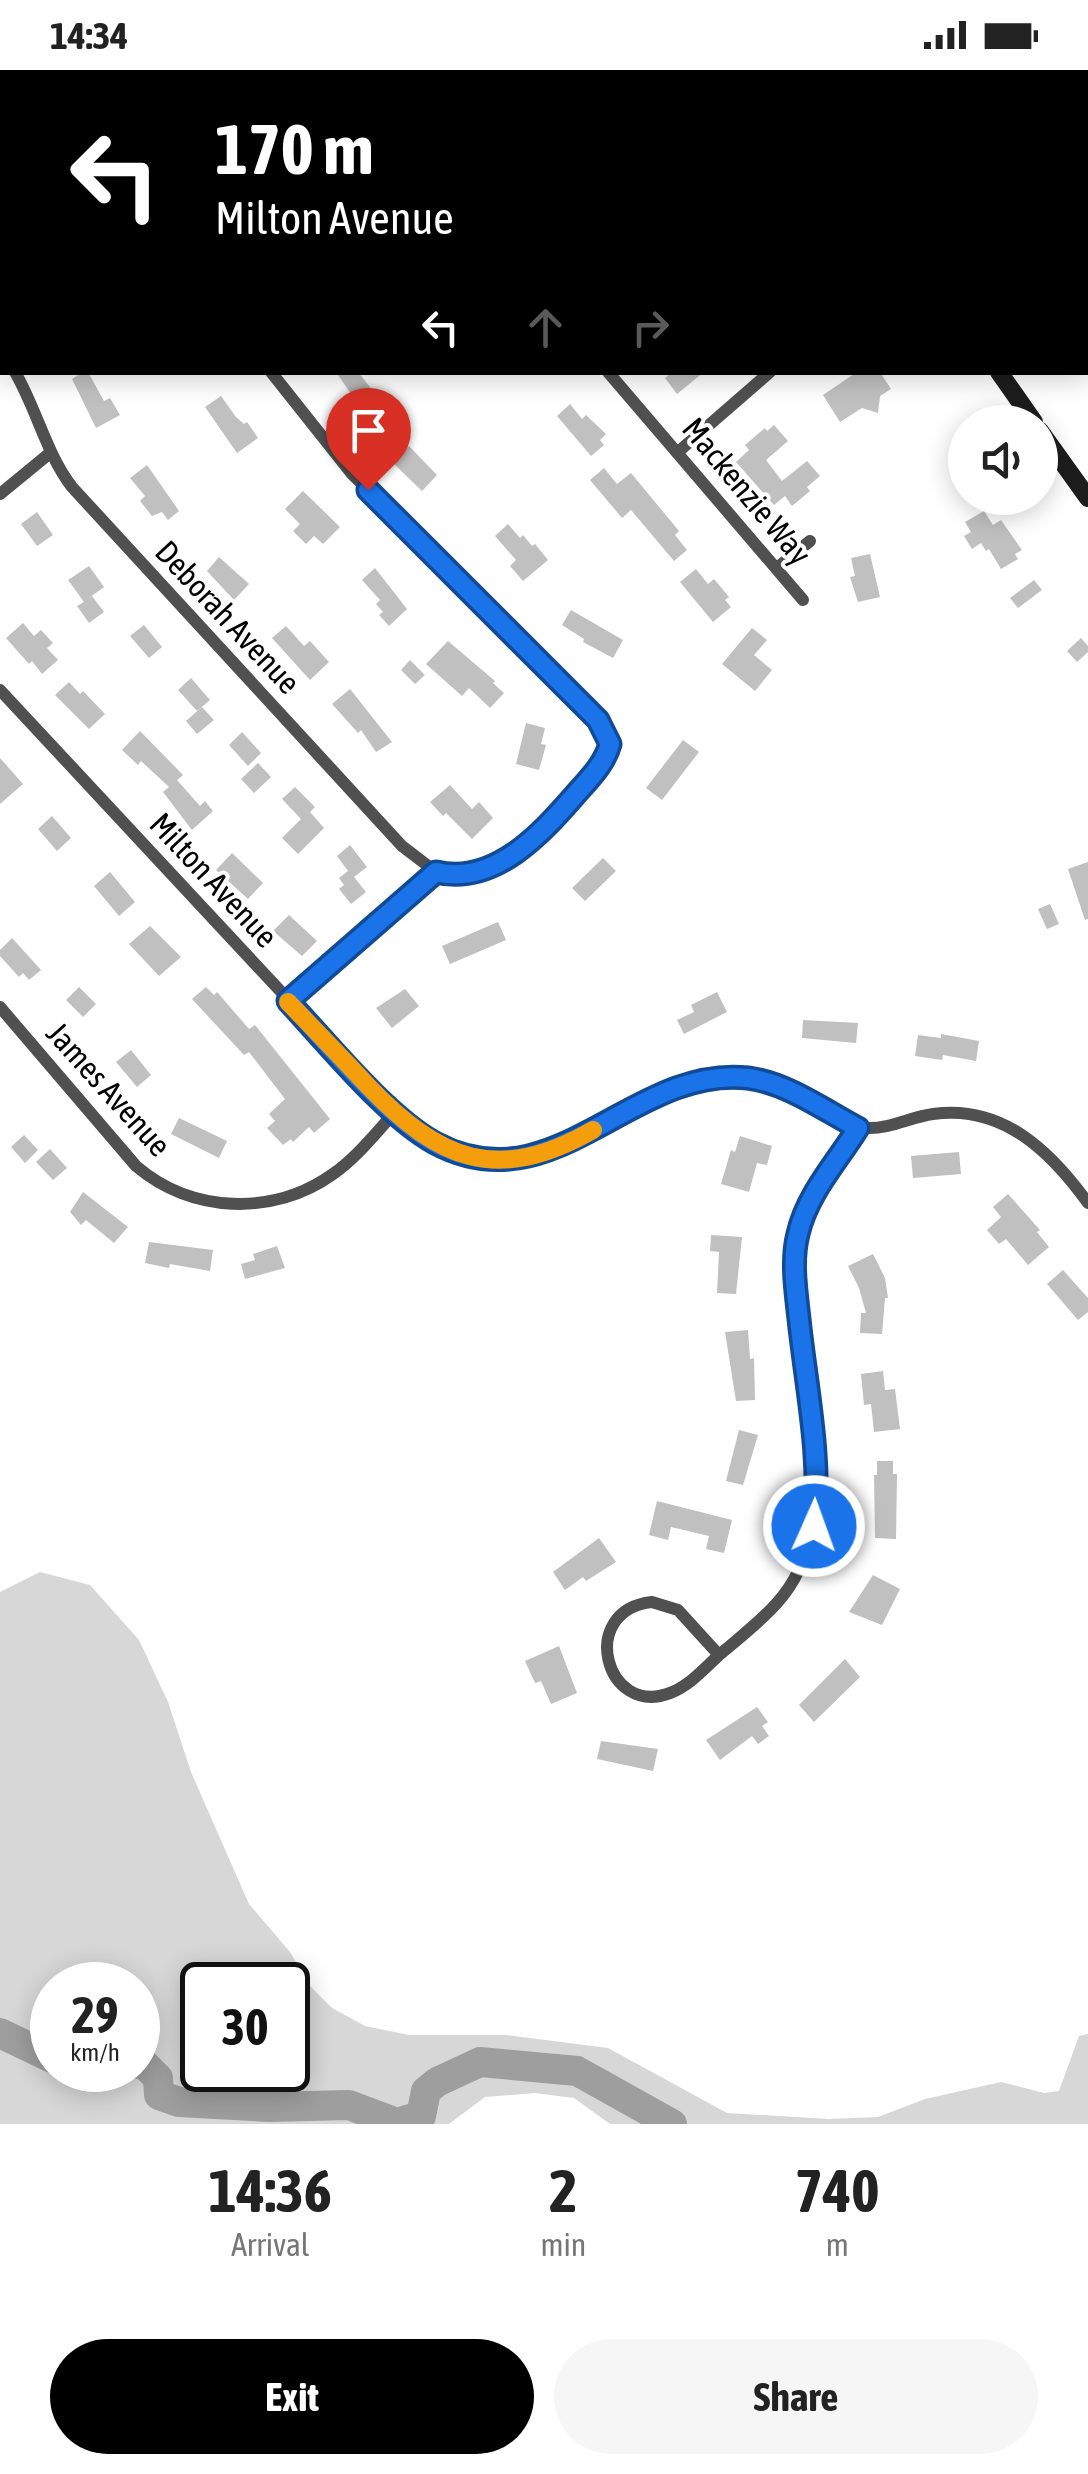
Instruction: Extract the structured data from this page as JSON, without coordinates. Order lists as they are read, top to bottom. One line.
{"streets":{"street":["Mackenzie Way","Deborah Avenue","Milton Avenue","James Avenue"]},"crossings":[["Milton Avenue","James Avenue"]],"page":{"status":"14:34","turn":["170 m","Milton Avenue"],"speed":"29 km/h","limit":"30","eta":["14:36","Arrival","2","min","740","m"],"buttons":["Exit","Share"]}}
